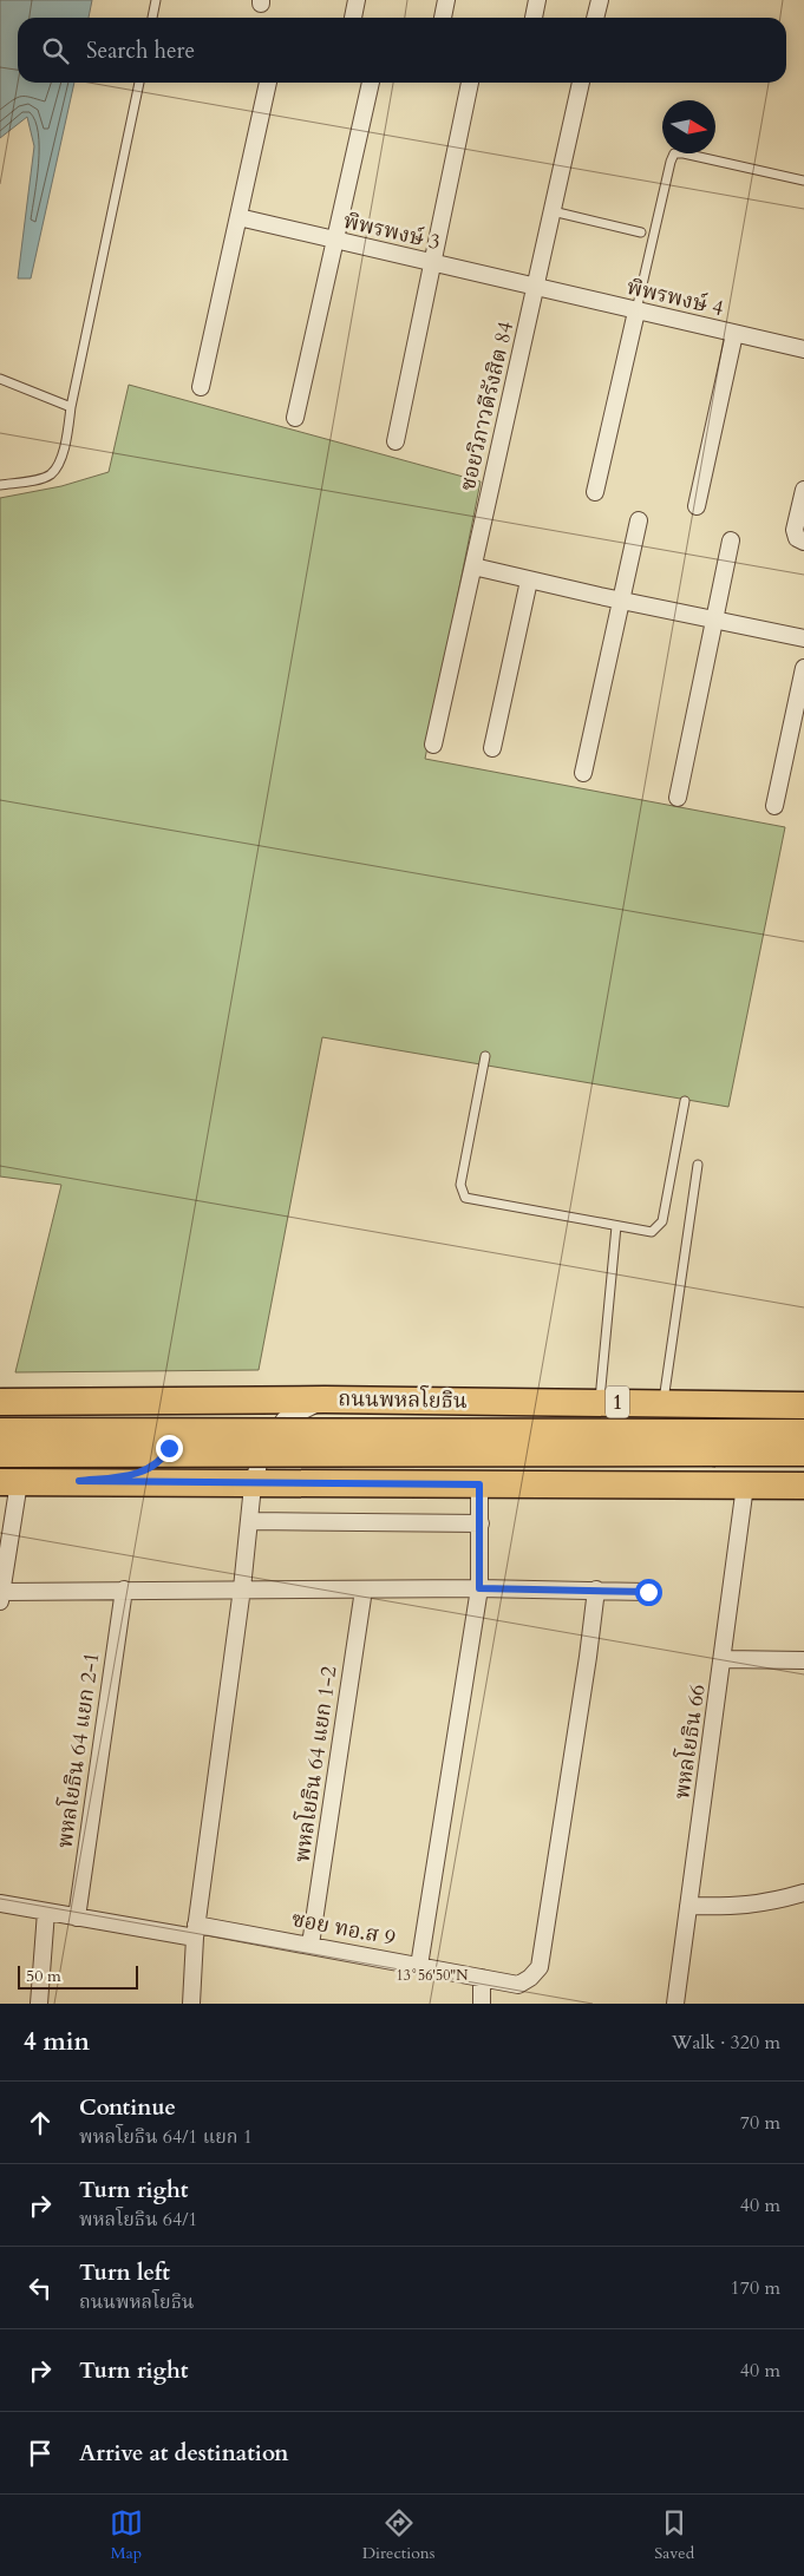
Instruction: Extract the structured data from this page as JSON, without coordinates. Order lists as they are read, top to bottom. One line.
{"streets":{"main road":["ถนนพหลโยธิน","1"],"street":["พิพรพงษ์ 3","พิพรพงษ์ 4","ซอยวิภาวดีรังสิต 84","พหลโยธิน 66","พหลโยธิน 64 แยก 2-1","พหลโยธิน 64 แยก 1-2","ซอย ทอ.ส 9"]},"crossings":[["พิพรพงษ์ 3","พิพรพงษ์ 4"],["พิพรพงษ์ 3","ซอยวิภาวดีรังสิต 84"],["พิพรพงษ์ 4","ซอยวิภาวดีรังสิต 84"],["พหลโยธิน 64 แยก 2-1","ซอย ทอ.ส 9"],["พหลโยธิน 64 แยก 1-2","ซอย ทอ.ส 9"]],"scale_bar":"50 m","north":"right","page":{"search":"Search here","scale":"50 m","heading":["4 min","Walk · 320 m"],"list":[["Continue","พหลโยธิน 64/1 แยก 1","70 m"],["Turn right","พหลโยธิน 64/1","40 m"],["Turn left","ถนนพหลโยธิน","170 m"],["Turn right","40 m"],"Arrive at destination"],"nav":["Map","Directions","Saved"]},"coordinates":["13°56'50\"N"]}
